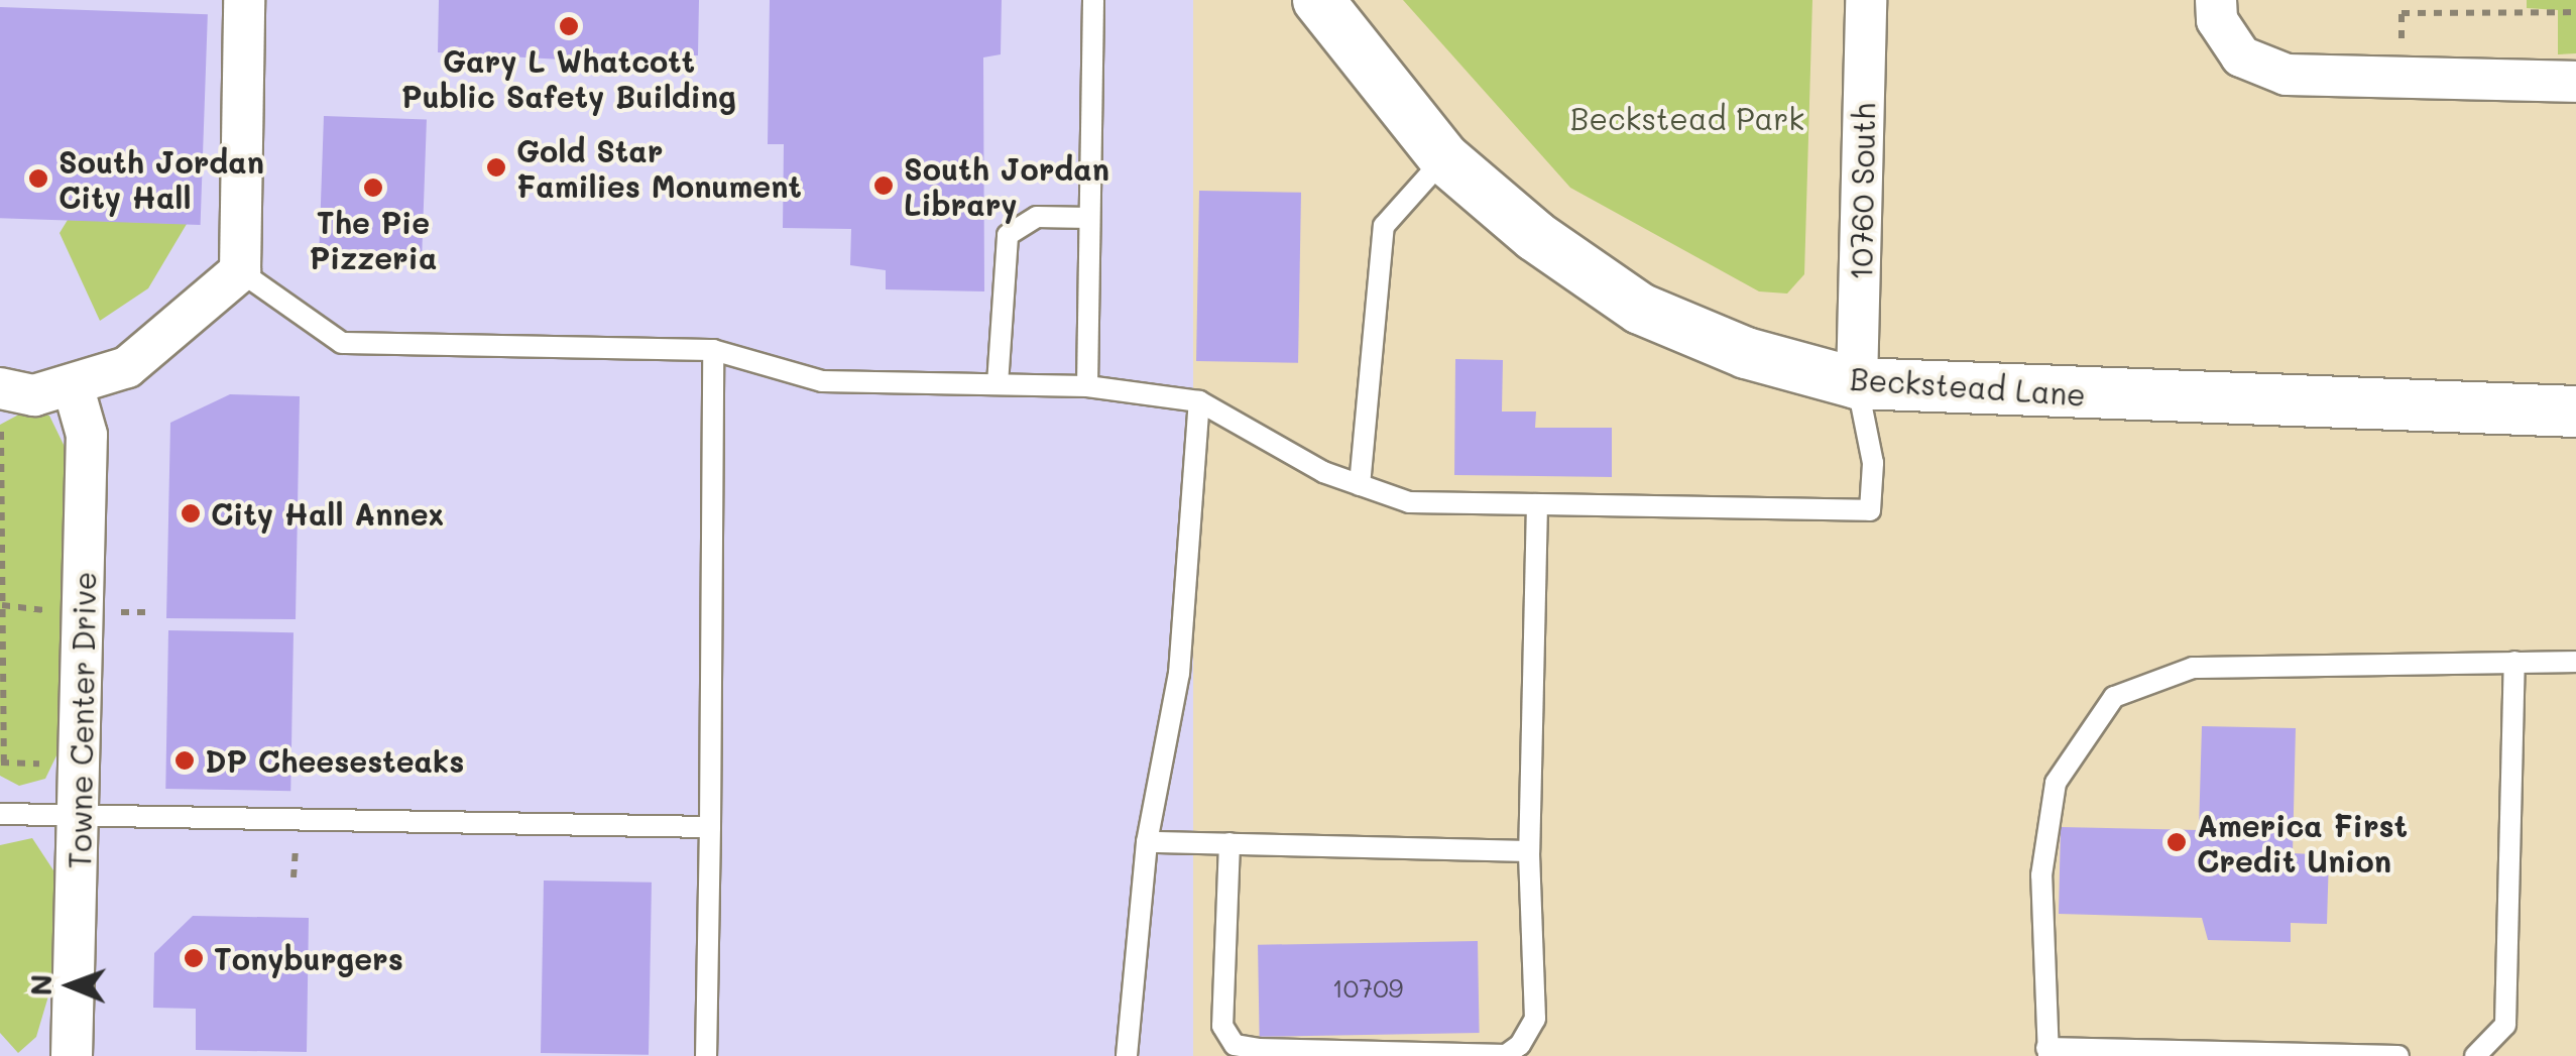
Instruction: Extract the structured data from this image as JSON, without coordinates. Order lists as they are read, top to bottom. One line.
{"streets":{"street":["10760 South","Beckstead Lane","Towne Center Drive"]},"crossings":[["10760 South","Beckstead Lane"]],"parks":["Beckstead Park"],"places":["Gary L Whatcott Public Safety Building","Gold Star Families Monument","South Jordan City Hall","South Jordan Library","The Pie Pizzeria","City Hall Annex","DP Cheesesteaks","America First Credit Union","Tonyburgers"],"house_numbers":["10709"],"north":"left"}
